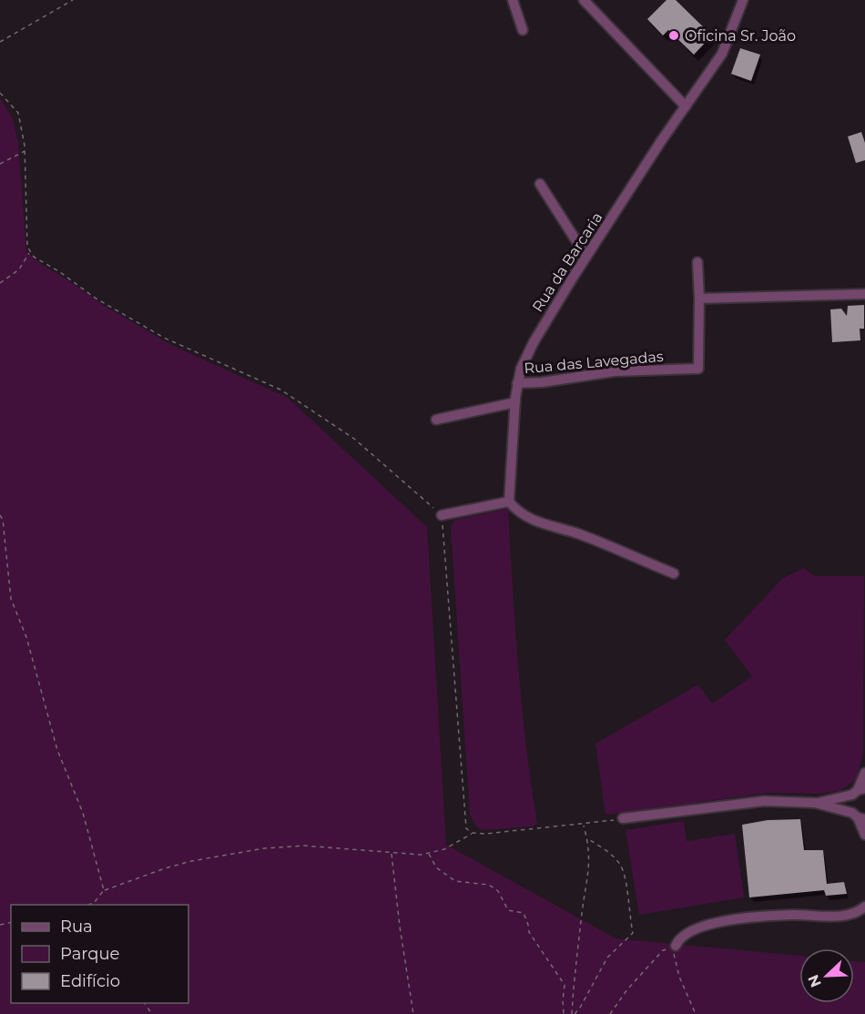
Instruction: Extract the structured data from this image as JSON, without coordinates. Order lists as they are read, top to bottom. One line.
{"streets":{"street":["Rua da Barcaria","Rua das Lavegadas"]},"crossings":[["Rua da Barcaria","Rua das Lavegadas"]],"places":["Oficina Sr. João"],"legend":["Rua","Parque","Edifício"],"north":"bottom left"}
